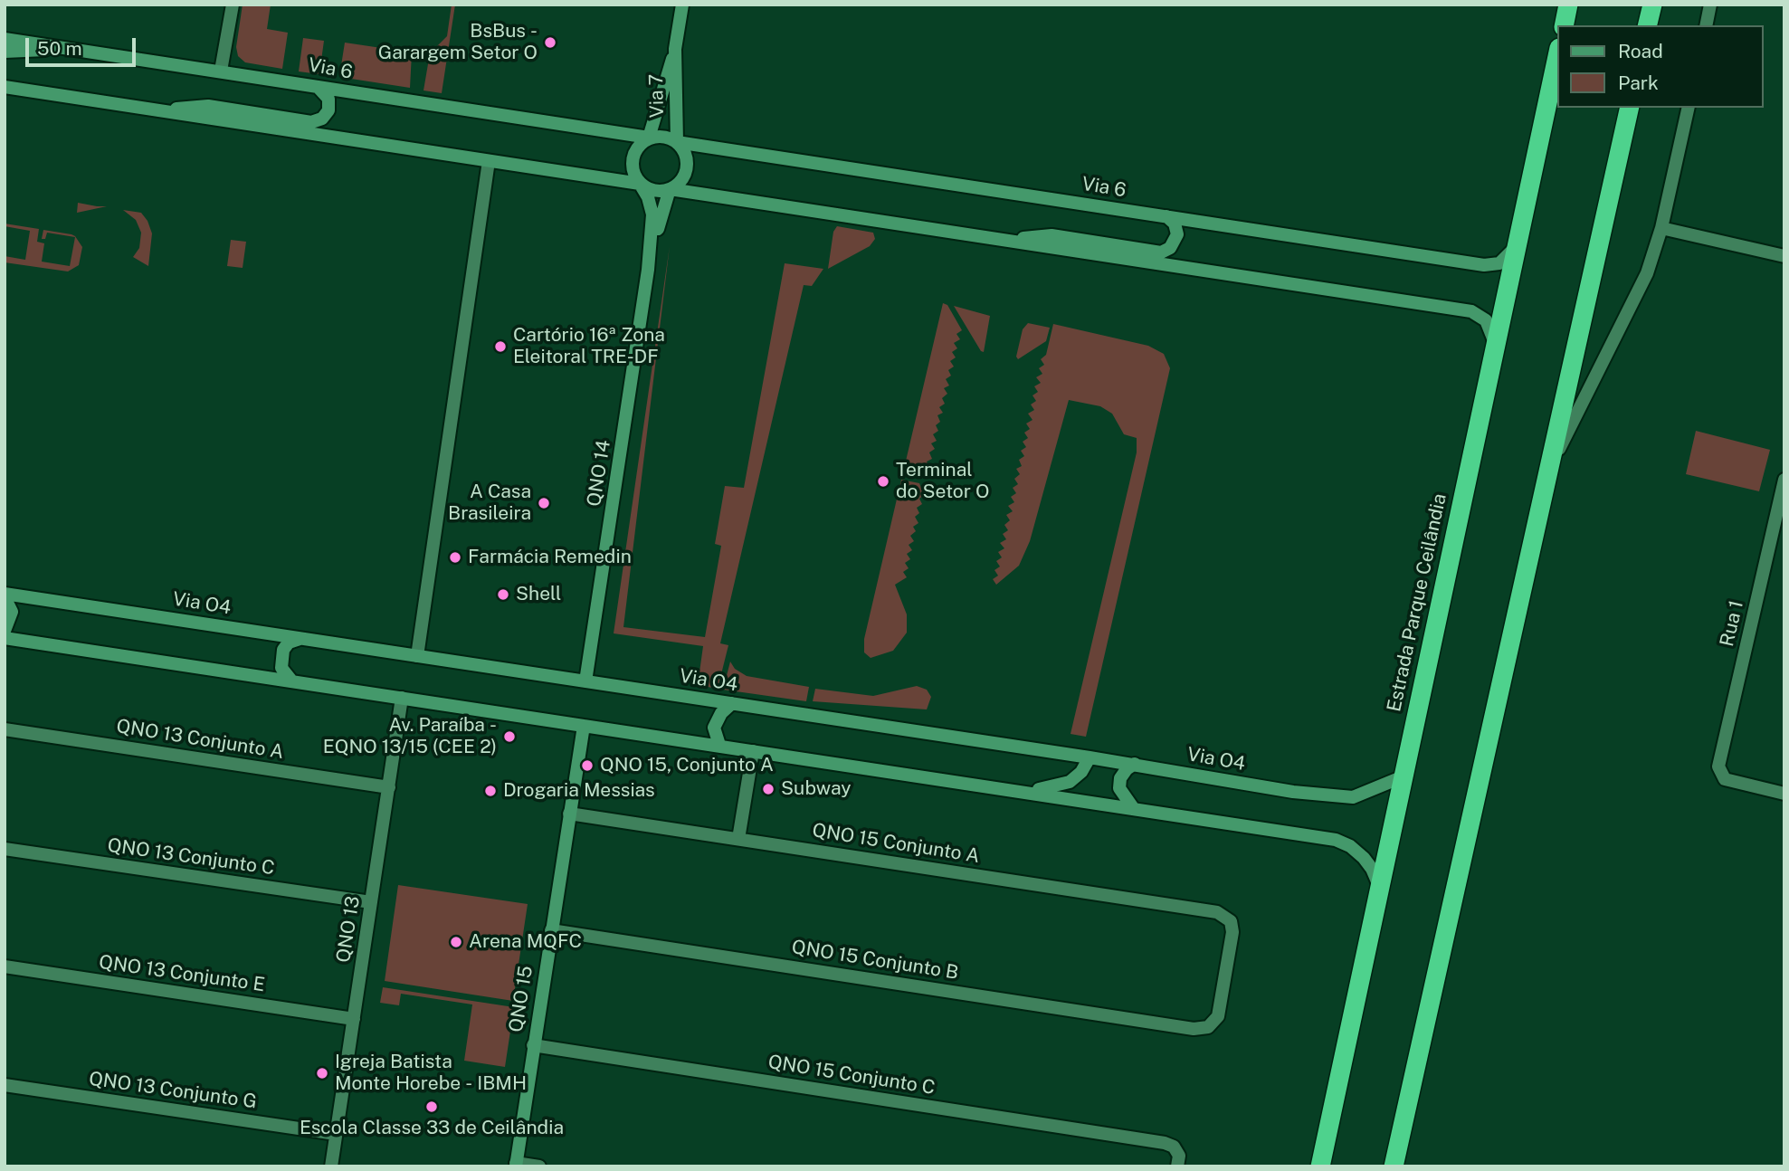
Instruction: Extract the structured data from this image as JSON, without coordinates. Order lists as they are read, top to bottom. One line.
{"streets":{"highway":["Estrada Parque Ceilândia"],"main road":["Via 6","Via 7","QNO 14","Via O4","QNO 15"],"street":["Rua 1","QNO 13 Conjunto A","QNO 15 Conjunto A","QNO 13 Conjunto C","QNO 13","QNO 15 Conjunto B","QNO 13 Conjunto E","QNO 15 Conjunto C","QNO 13 Conjunto G"]},"crossings":[["Via 6","Via 7"],["Via 6","QNO 14"],["Via 6","Estrada Parque Ceilândia"],["Via 7","QNO 14"],["QNO 14","Via O4"],["Estrada Parque Ceilândia","Via O4"],["QNO 13 Conjunto A","QNO 13"],["QNO 15 Conjunto A","QNO 15 Conjunto B"],["QNO 15 Conjunto A","QNO 15"],["QNO 13 Conjunto C","QNO 13"],["QNO 13","QNO 13 Conjunto E"],["QNO 13","QNO 13 Conjunto G"],["QNO 15 Conjunto B","QNO 15"],["QNO 15","QNO 15 Conjunto C"]],"places":["BsBus - Garargem Setor O","Cartório 16ª Zona Eleitoral TRE-DF","Terminal do Setor O","A Casa Brasileira","Farmácia Remedin","Shell","Av. Paraíba - EQNO 13/15 (CEE 2)","QNO 15, Conjunto A","Subway","Drogaria Messias","Arena MQFC","Igreja Batista Monte Horebe - IBMH","Escola Classe 33 de Ceilândia"],"legend":["Road","Park"],"scale_bar":"50 m"}
